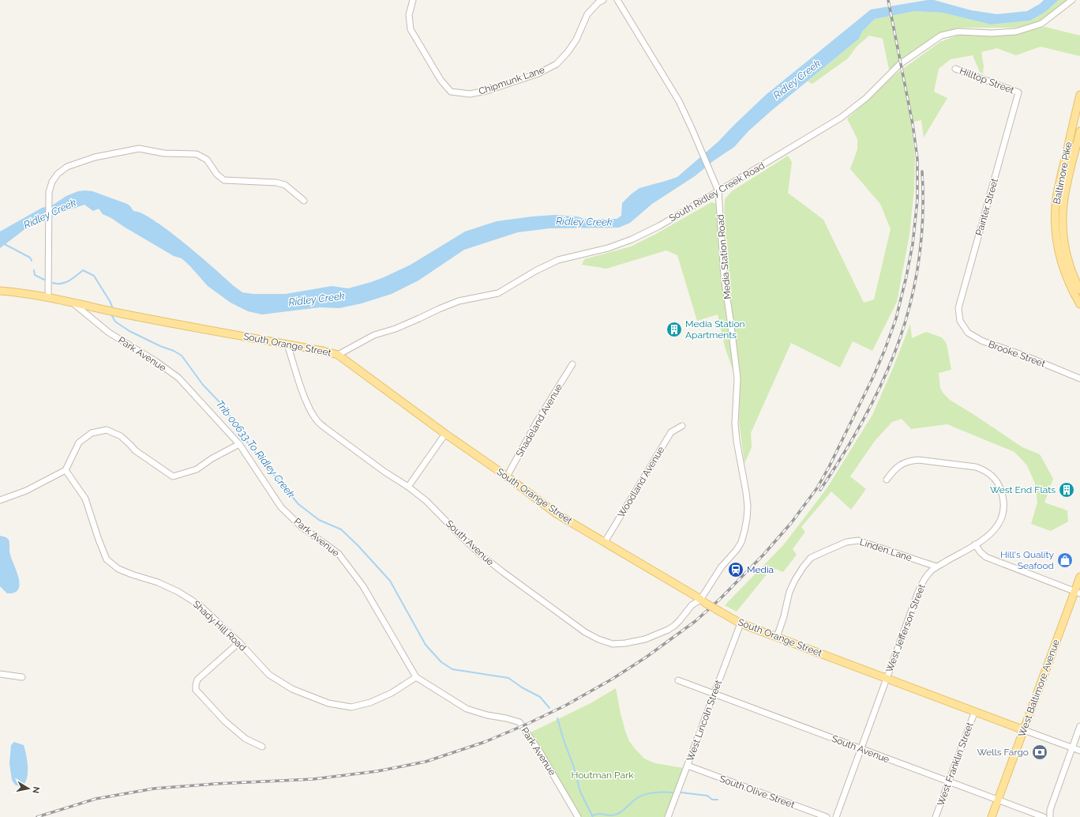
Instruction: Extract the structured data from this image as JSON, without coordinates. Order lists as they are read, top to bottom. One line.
{"streets":{"main road":["Baltimore Pike","South Orange Street","West Baltimore Avenue"],"street":["Chipmunk Lane","Hilltop Street","South Ridley Creek Road","Painter Street","Media Station Road","Park Avenue","Brooke Street","Shadeland Avenue","Woodland Avenue","South Avenue","Linden Lane","Shady Hill Road","West Jefferson Street","West Lincoln Street","West Franklin Street","South Olive Street"]},"crossings":[["Hilltop Street","Painter Street"],["South Ridley Creek Road","Media Station Road"],["South Ridley Creek Road","South Orange Street"],["Painter Street","Brooke Street"],["Media Station Road","South Orange Street"],["Media Station Road","South Avenue"],["South Orange Street","Park Avenue"],["South Orange Street","Shadeland Avenue"],["South Orange Street","Woodland Avenue"],["South Orange Street","South Avenue"],["South Orange Street","Linden Lane"],["South Orange Street","West Jefferson Street"],["South Orange Street","West Baltimore Avenue"],["South Orange Street","West Lincoln Street"],["South Orange Street","West Franklin Street"],["Park Avenue","Shady Hill Road"],["South Avenue","West Jefferson Street"],["South Avenue","West Baltimore Avenue"],["South Avenue","West Lincoln Street"],["South Avenue","West Franklin Street"],["Linden Lane","West Jefferson Street"],["West Lincoln Street","South Olive Street"]],"water":["Ridley Creek","Trib 00633 To Ridley Creek"],"parks":["Houtman Park"],"places":{"building":["Media Station Apartments","West End Flats"],"shop":["Hill's Quality Seafood"],"station":["Media"],"bank":["Wells Fargo"]},"north":"right"}
